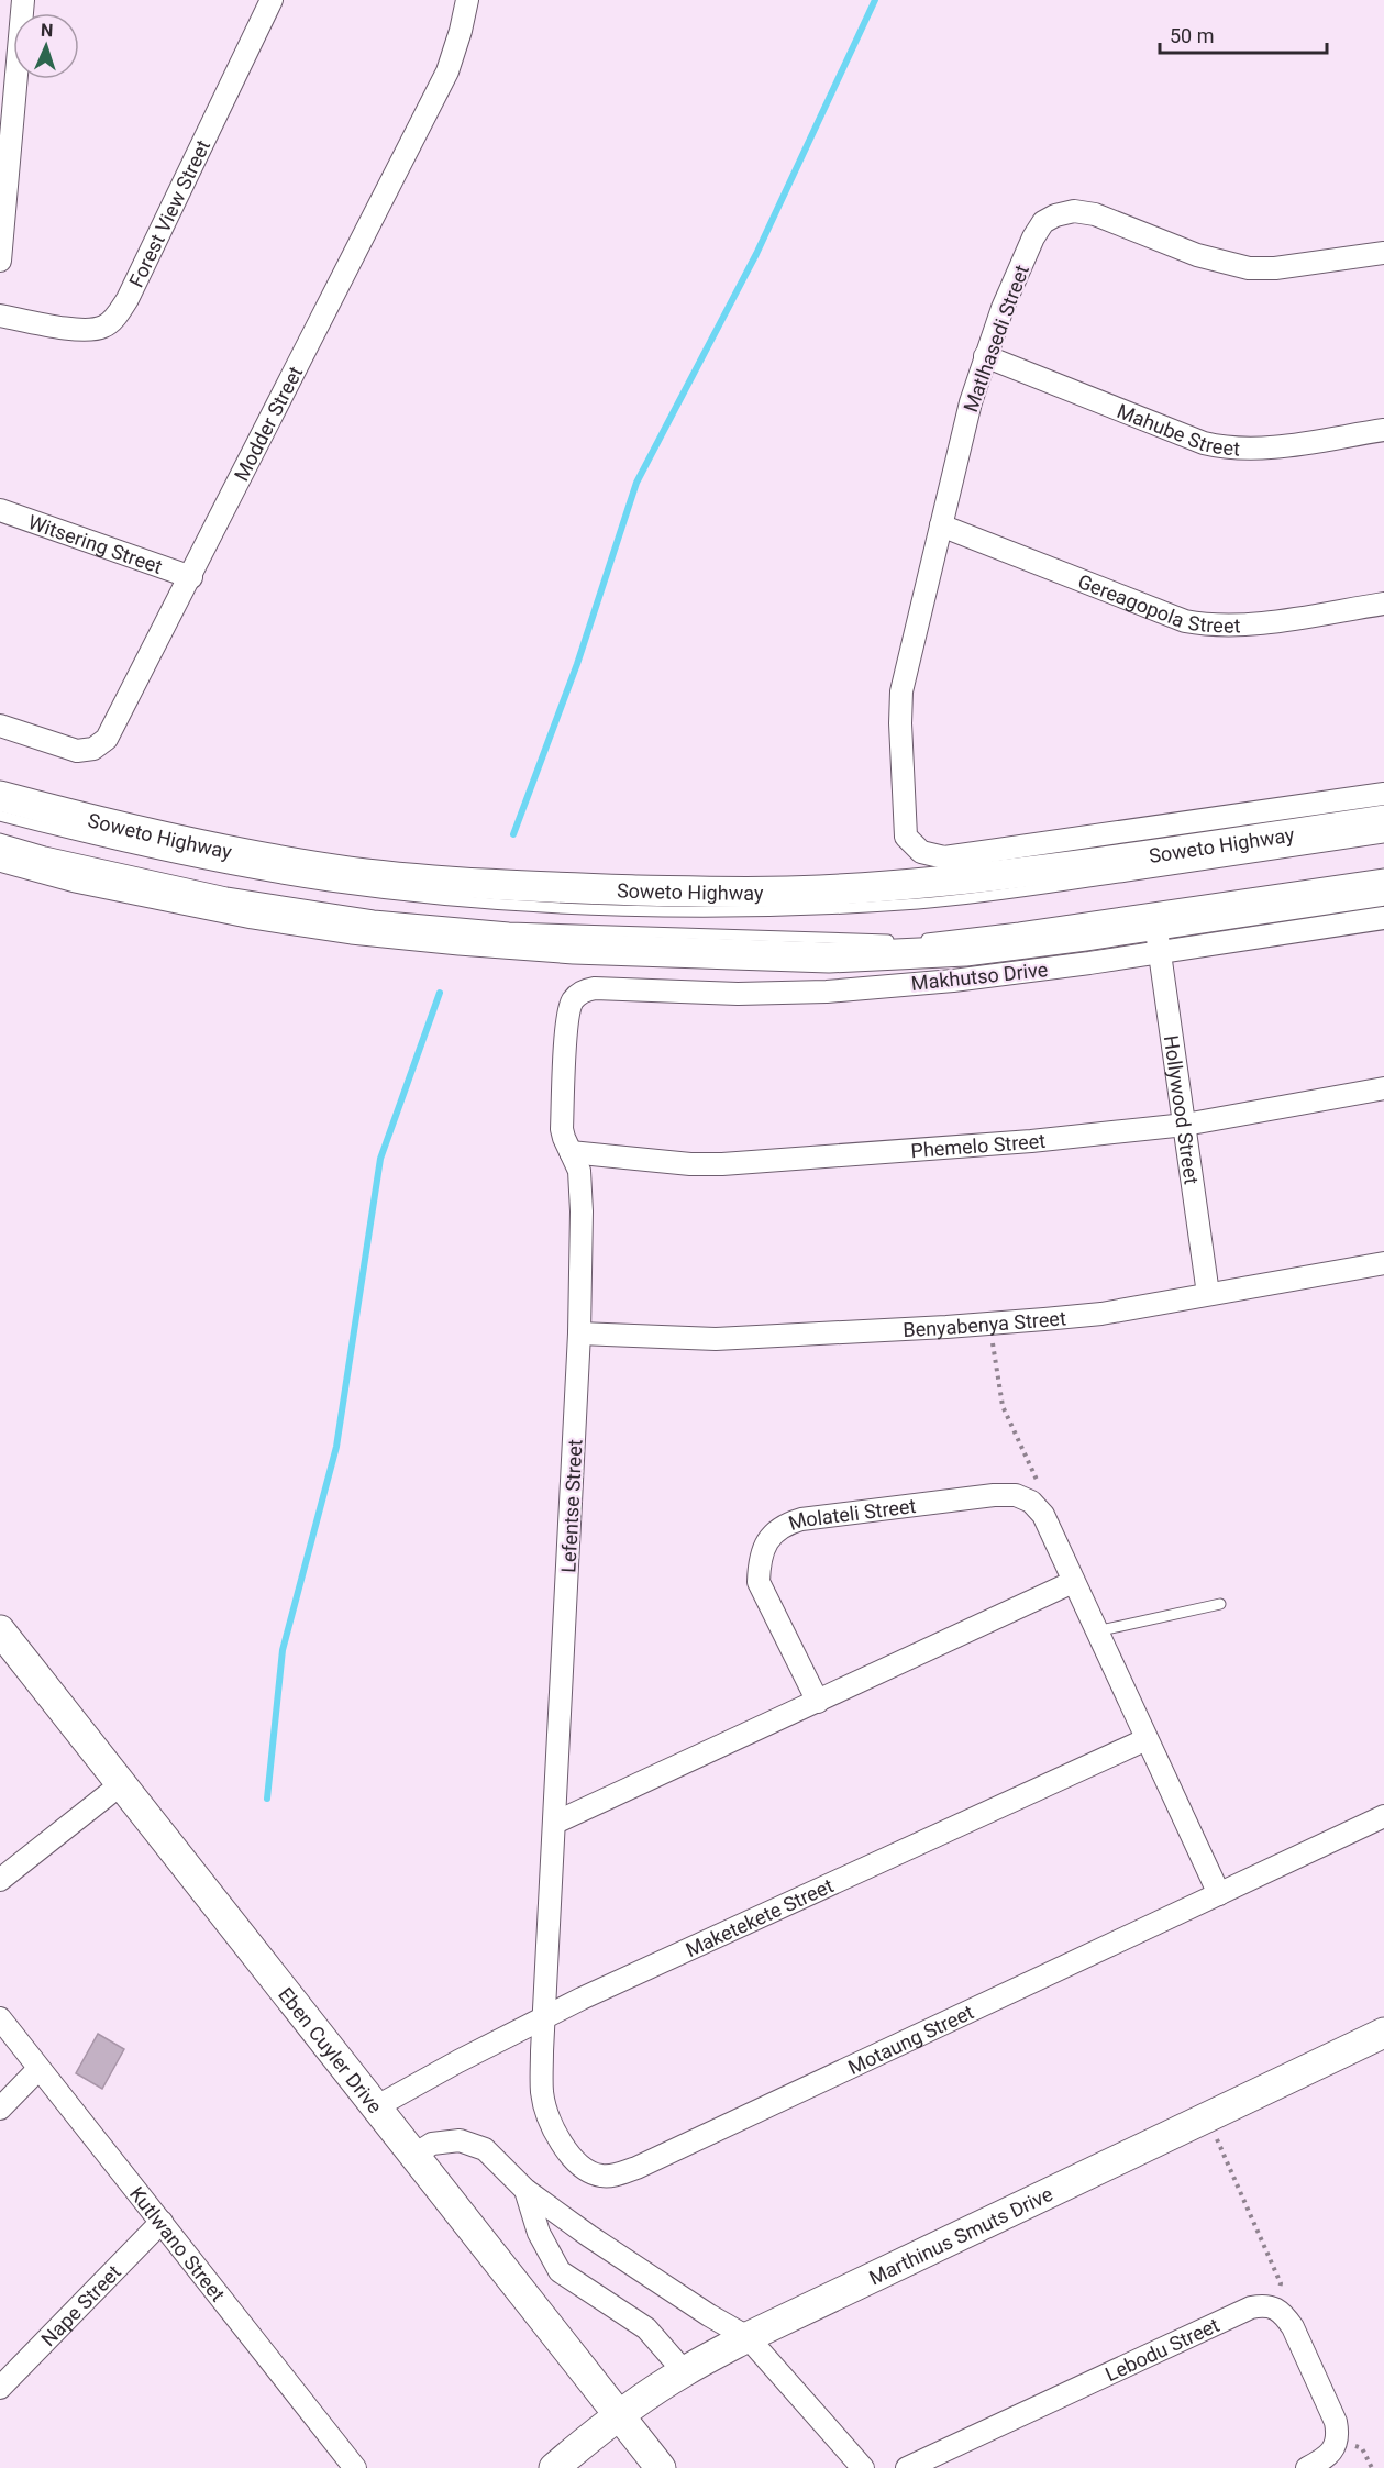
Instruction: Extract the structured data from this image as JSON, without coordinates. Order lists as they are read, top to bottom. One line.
{"streets":{"main road":["Soweto Highway","Eben Cuyler Drive","Marthinus Smuts Drive"],"street":["Forest View Street","Matlhasedi Street","Modder Street","Mahube Street","Witsering Street","Gereagopola Street","Makhutso Drive","Hollywood Street","Phemelo Street","Benyabenya Street","Lefentse Street","Molateli Street","Maketekete Street","Motaung Street","Kutlwano Street","Nape Street","Lebodu Street"]},"crossings":[["Matlhasedi Street","Mahube Street"],["Matlhasedi Street","Gereagopola Street"],["Modder Street","Witsering Street"],["Makhutso Drive","Hollywood Street"],["Makhutso Drive","Lefentse Street"],["Hollywood Street","Phemelo Street"],["Hollywood Street","Benyabenya Street"],["Phemelo Street","Lefentse Street"],["Benyabenya Street","Lefentse Street"],["Lefentse Street","Maketekete Street"],["Lefentse Street","Motaung Street"],["Maketekete Street","Motaung Street"],["Maketekete Street","Eben Cuyler Drive"],["Eben Cuyler Drive","Marthinus Smuts Drive"],["Kutlwano Street","Nape Street"]],"scale_bar":"50 m","north":"top"}
